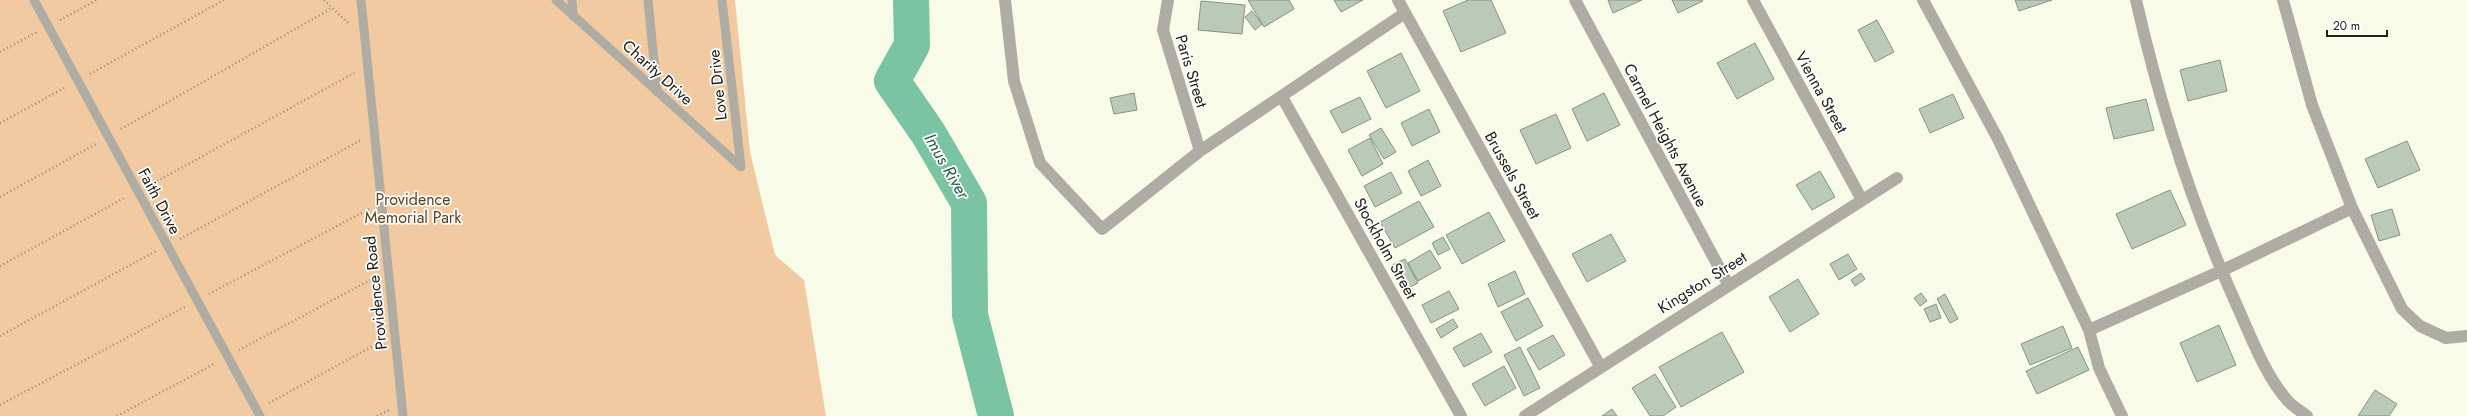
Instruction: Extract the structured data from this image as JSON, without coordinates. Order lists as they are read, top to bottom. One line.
{"streets":{"street":["Paris Street","Vienna Street","Carmel Heights Avenue","Brussels Street","Stockholm Street","Kingston Street"],"lane":["Charity Drive","Love Drive","Faith Drive","Providence Road"]},"crossings":[["Charity Drive","Love Drive"],["Vienna Street","Kingston Street"],["Carmel Heights Avenue","Kingston Street"],["Brussels Street","Kingston Street"]],"water":["Imus River"],"parks":["Providence Memorial Park"],"scale_bar":"20 m"}
